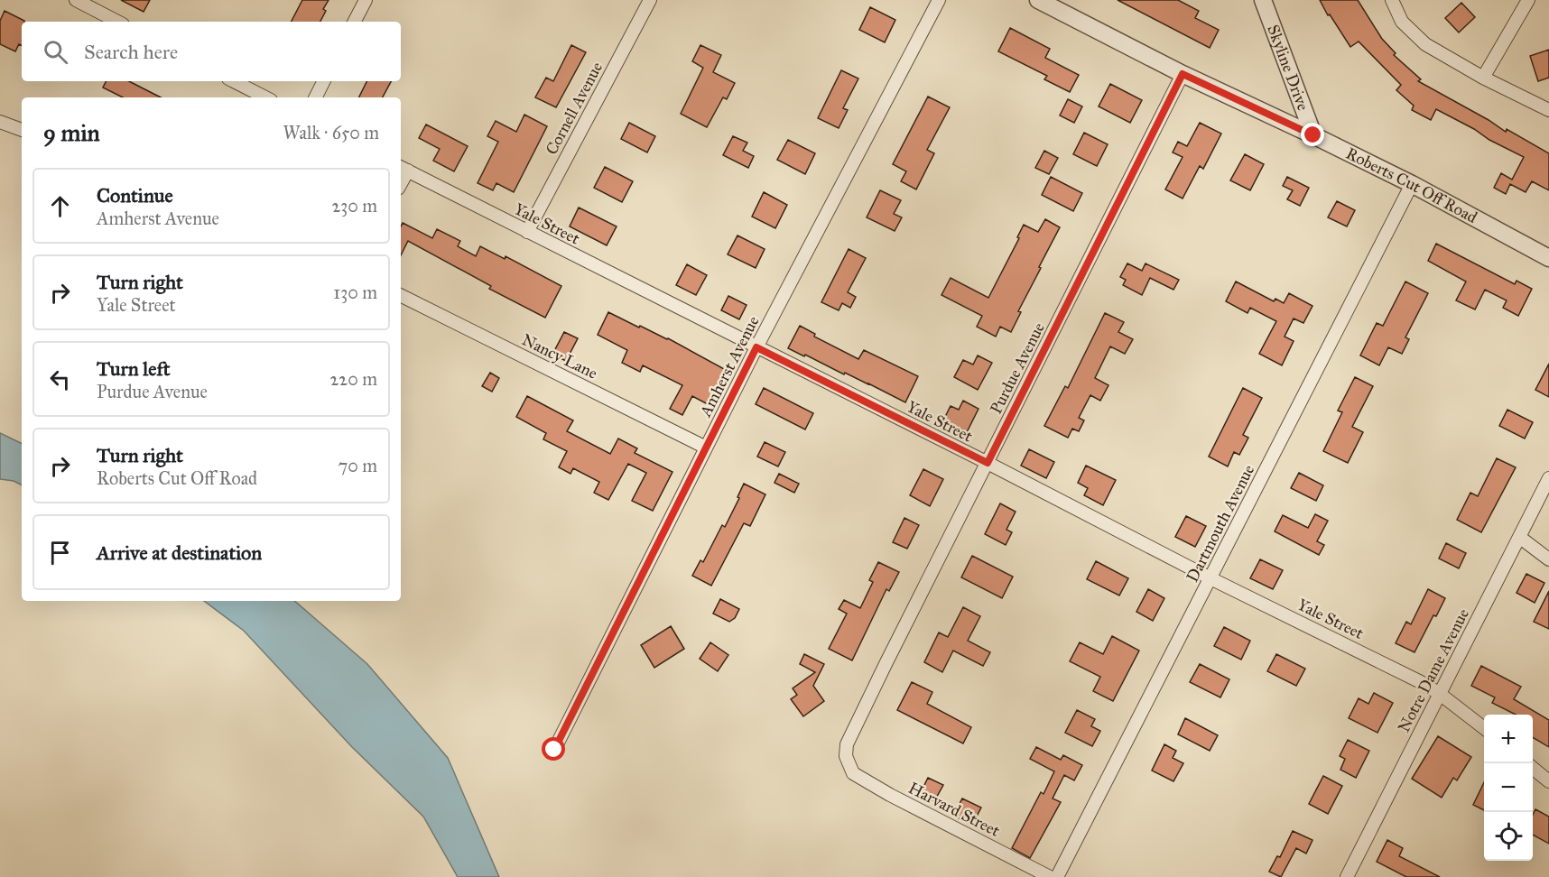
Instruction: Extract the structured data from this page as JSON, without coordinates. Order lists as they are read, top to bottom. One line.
{"streets":{"street":["Skyline Drive","Cornell Avenue","Roberts Cut Off Road","Yale Street","Nancy Lane","Amherst Avenue","Purdue Avenue","Dartmouth Avenue","Notre Dame Avenue","Harvard Street"]},"crossings":[["Skyline Drive","Roberts Cut Off Road"],["Cornell Avenue","Yale Street"],["Roberts Cut Off Road","Purdue Avenue"],["Roberts Cut Off Road","Dartmouth Avenue"],["Yale Street","Amherst Avenue"],["Yale Street","Purdue Avenue"],["Yale Street","Dartmouth Avenue"],["Yale Street","Notre Dame Avenue"],["Nancy Lane","Amherst Avenue"],["Purdue Avenue","Harvard Street"]],"page":{"search":"Search here","heading":["9 min","Walk · 650 m"],"list":[["Continue","Amherst Avenue","230 m"],["Turn right","Yale Street","130 m"],["Turn left","Purdue Avenue","220 m"],["Turn right","Roberts Cut Off Road","70 m"],"Arrive at destination"],"map_buttons":["+","−"]}}
